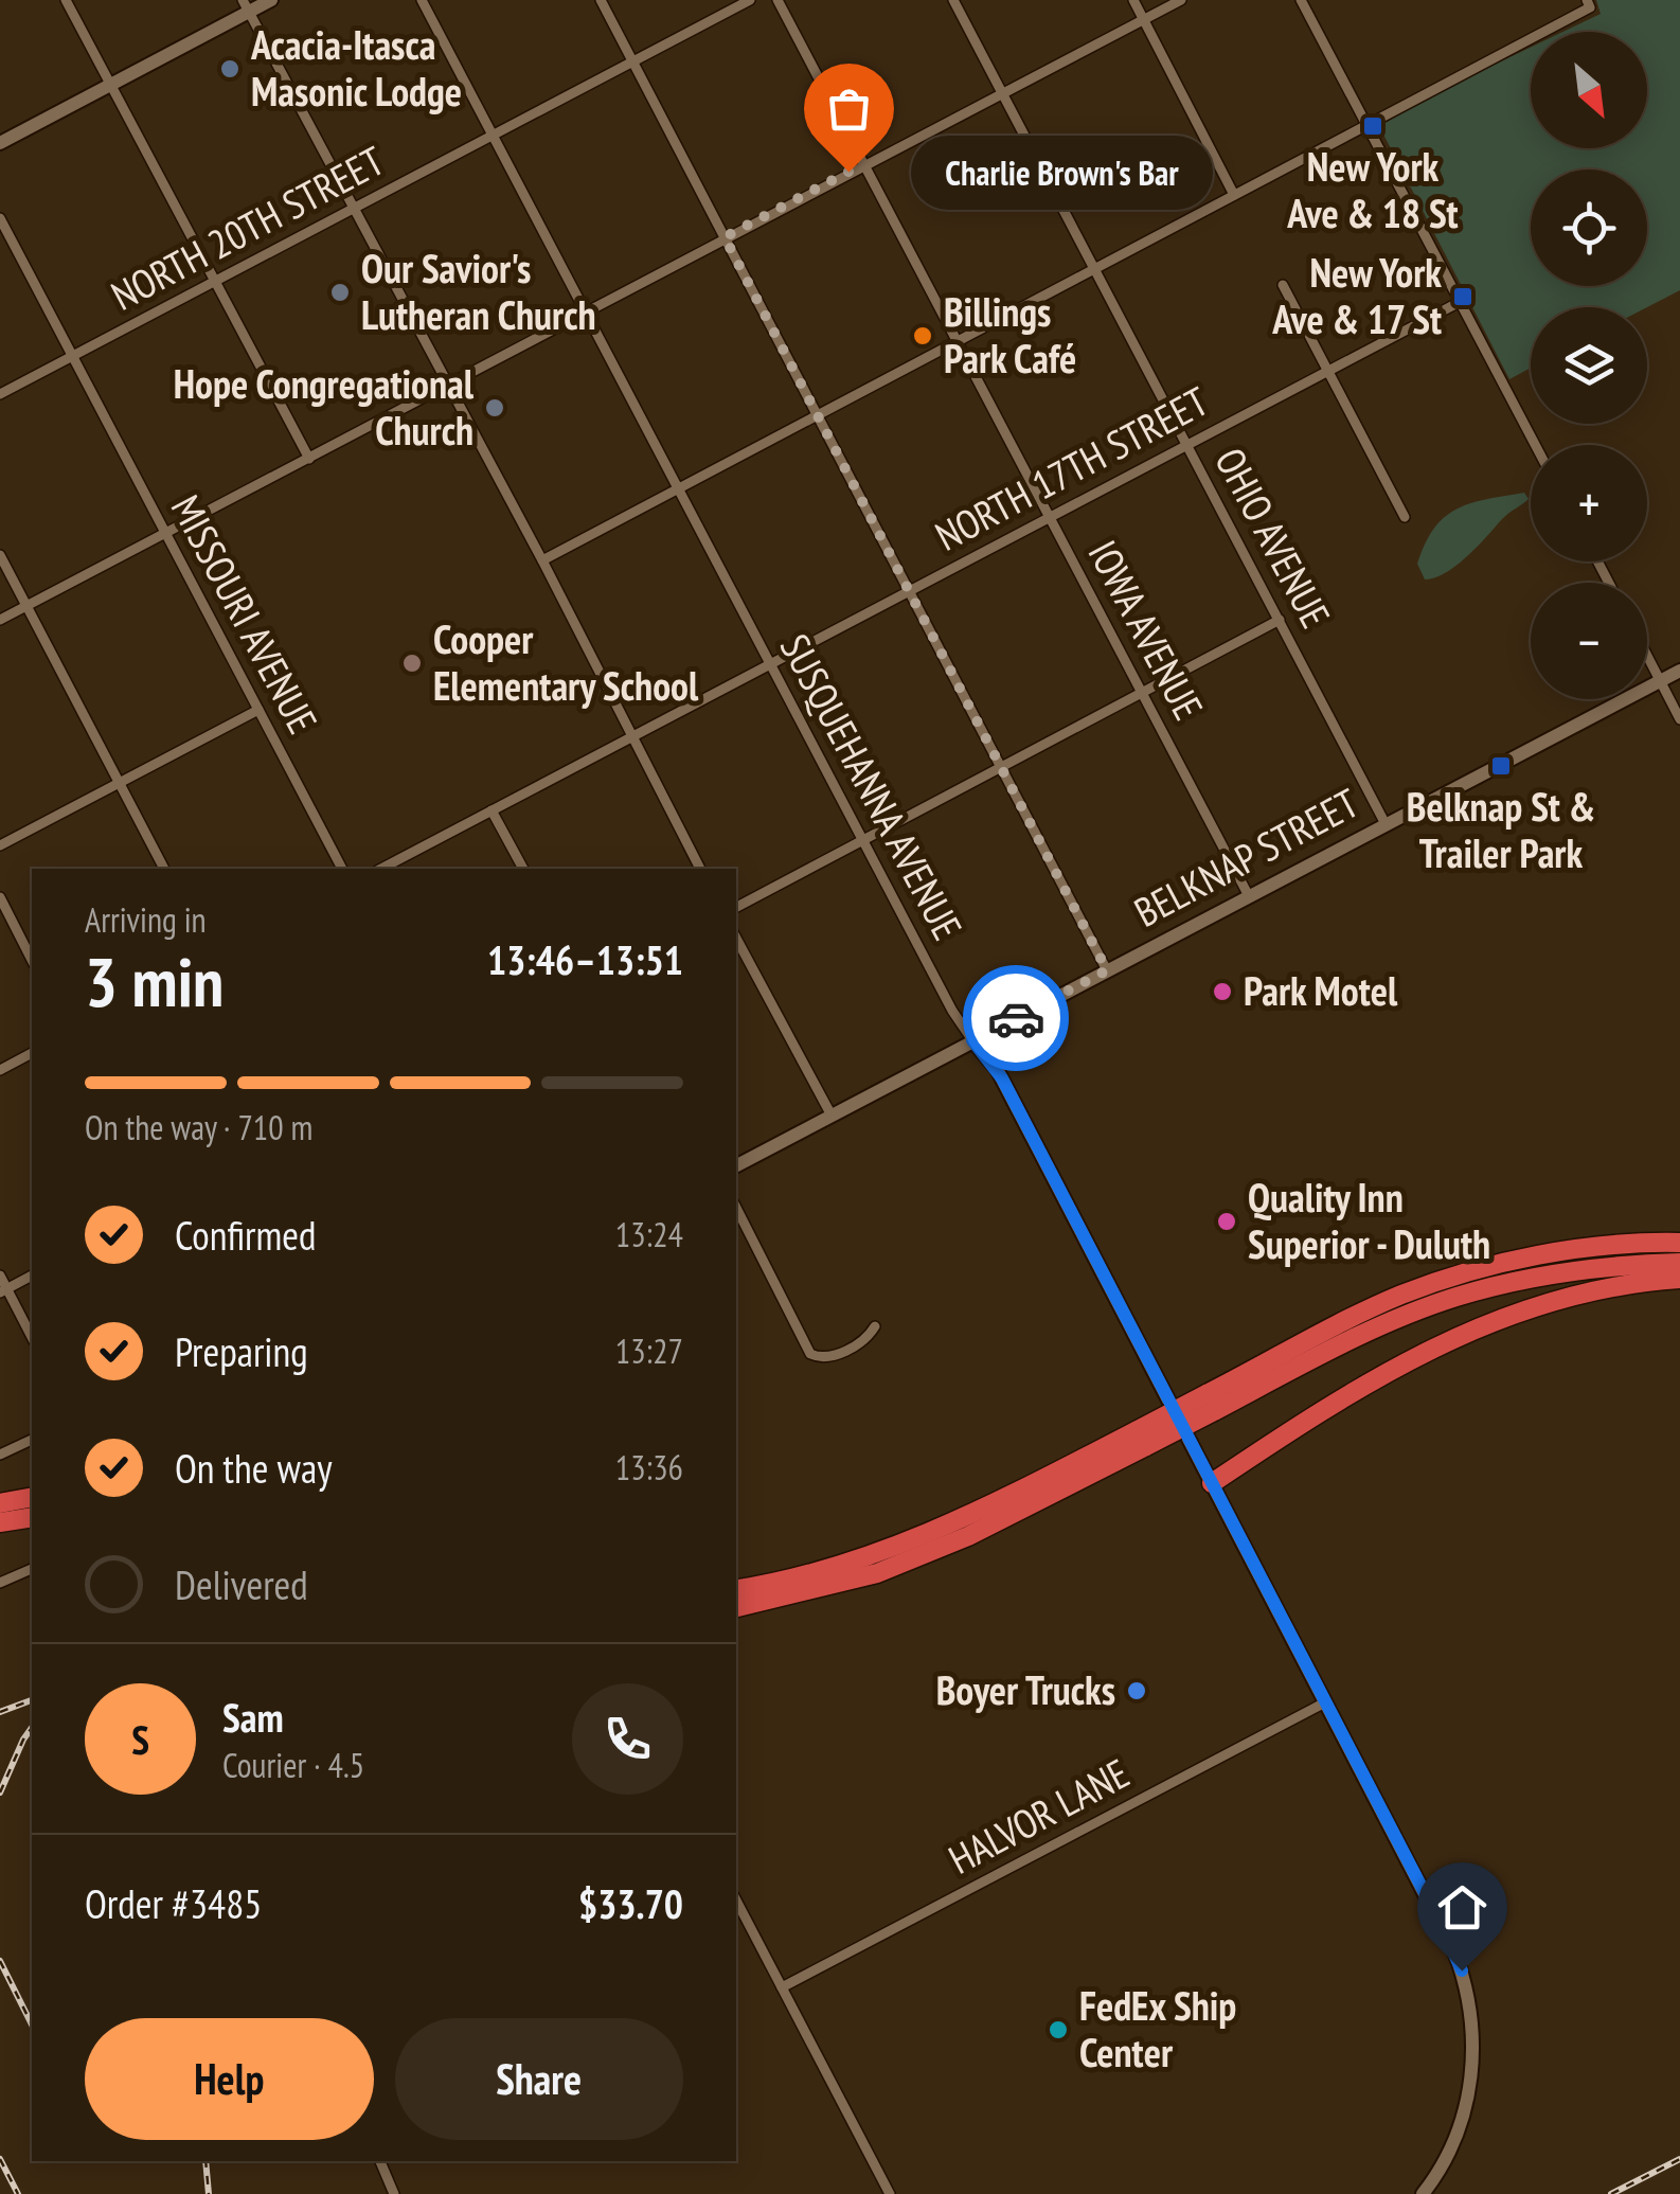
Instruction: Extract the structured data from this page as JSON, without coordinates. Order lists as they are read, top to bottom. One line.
{"streets":{"street":["NORTH 20TH STREET","NORTH 17TH STREET","OHIO AVENUE","MISSOURI AVENUE","IOWA AVENUE","SUSQUEHANNA AVENUE","BELKNAP STREET","HALVOR LANE"]},"crossings":[["NORTH 20TH STREET","MISSOURI AVENUE"],["NORTH 20TH STREET","SUSQUEHANNA AVENUE"],["NORTH 17TH STREET","OHIO AVENUE"],["NORTH 17TH STREET","IOWA AVENUE"],["NORTH 17TH STREET","SUSQUEHANNA AVENUE"],["OHIO AVENUE","BELKNAP STREET"],["IOWA AVENUE","BELKNAP STREET"],["SUSQUEHANNA AVENUE","BELKNAP STREET"],["SUSQUEHANNA AVENUE","HALVOR LANE"]],"places":{"other":["Acacia-Itasca Masonic Lodge","Charlie Brown's Bar","Our Savior's Lutheran Church","Billings Park Café","Hope Congregational Church","Cooper Elementary School","Park Motel","Quality Inn Superior - Duluth","Boyer Trucks","FedEx Ship Center"],"transit":["New York Ave & 18 St","New York Ave & 17 St","Belknap St & Trailer Park"]},"north":"bottom right","page":{"map_buttons":["+","−"],"bubble":"Charlie Brown's Bar","heading":["3 min","Arriving in","13:46–13:51"],"panel":["Sam","Courier · 4.5","Order #3485","$33.70"],"bar":"On the way · 710 m","list":[["Confirmed","13:24"],["Preparing","13:27"],["On the way","13:36"],"Delivered"],"round":"S","buttons":["Help","Share"]}}
